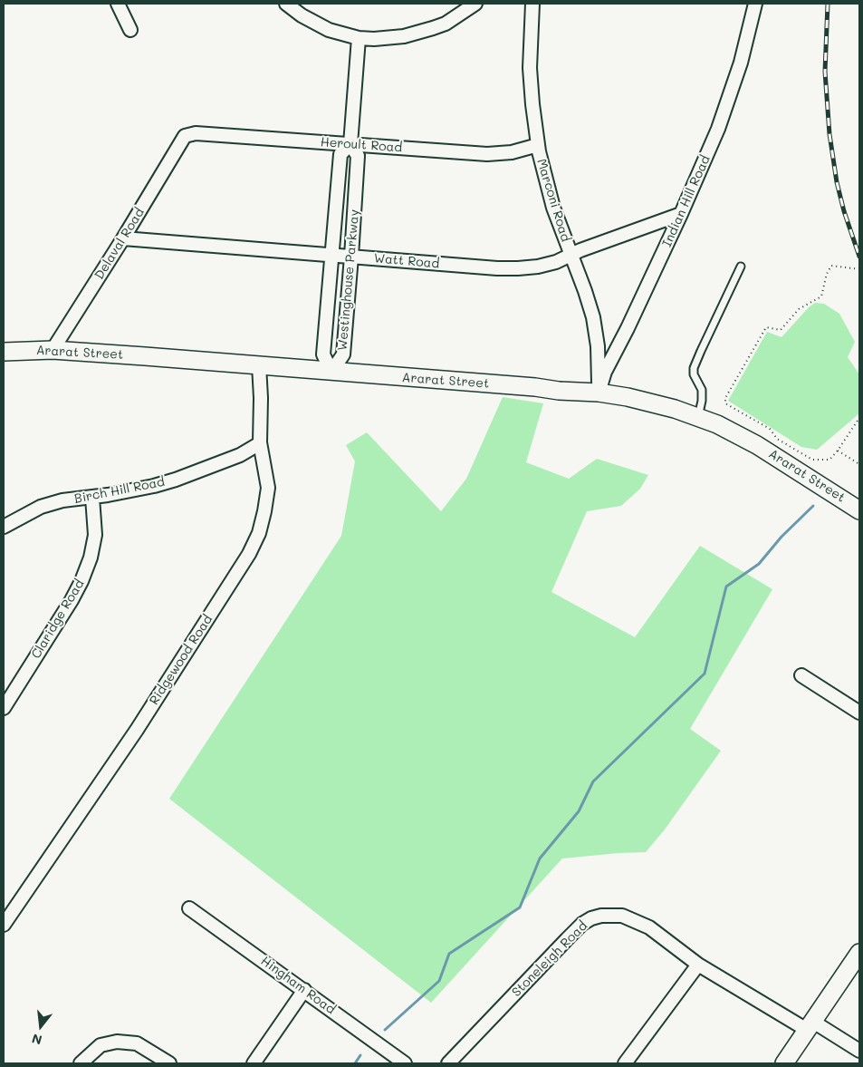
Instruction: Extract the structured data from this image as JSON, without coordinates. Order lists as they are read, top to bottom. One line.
{"streets":{"main road":["Ararat Street"],"street":["Heroult Road","Marconi Road","Indian Hill Road","Delaval Road","Watt Road","Westinghouse Parkway","Birch Hill Road","Claridge Road","Ridgewood Road","Stoneleigh Road","Hingham Road"]},"crossings":[["Heroult Road","Marconi Road"],["Heroult Road","Delaval Road"],["Heroult Road","Westinghouse Parkway"],["Marconi Road","Indian Hill Road"],["Marconi Road","Watt Road"],["Marconi Road","Ararat Street"],["Indian Hill Road","Watt Road"],["Indian Hill Road","Ararat Street"],["Delaval Road","Watt Road"],["Delaval Road","Ararat Street"],["Watt Road","Westinghouse Parkway"],["Westinghouse Parkway","Ararat Street"],["Ararat Street","Ridgewood Road"],["Birch Hill Road","Claridge Road"],["Birch Hill Road","Ridgewood Road"]],"north":"bottom"}
